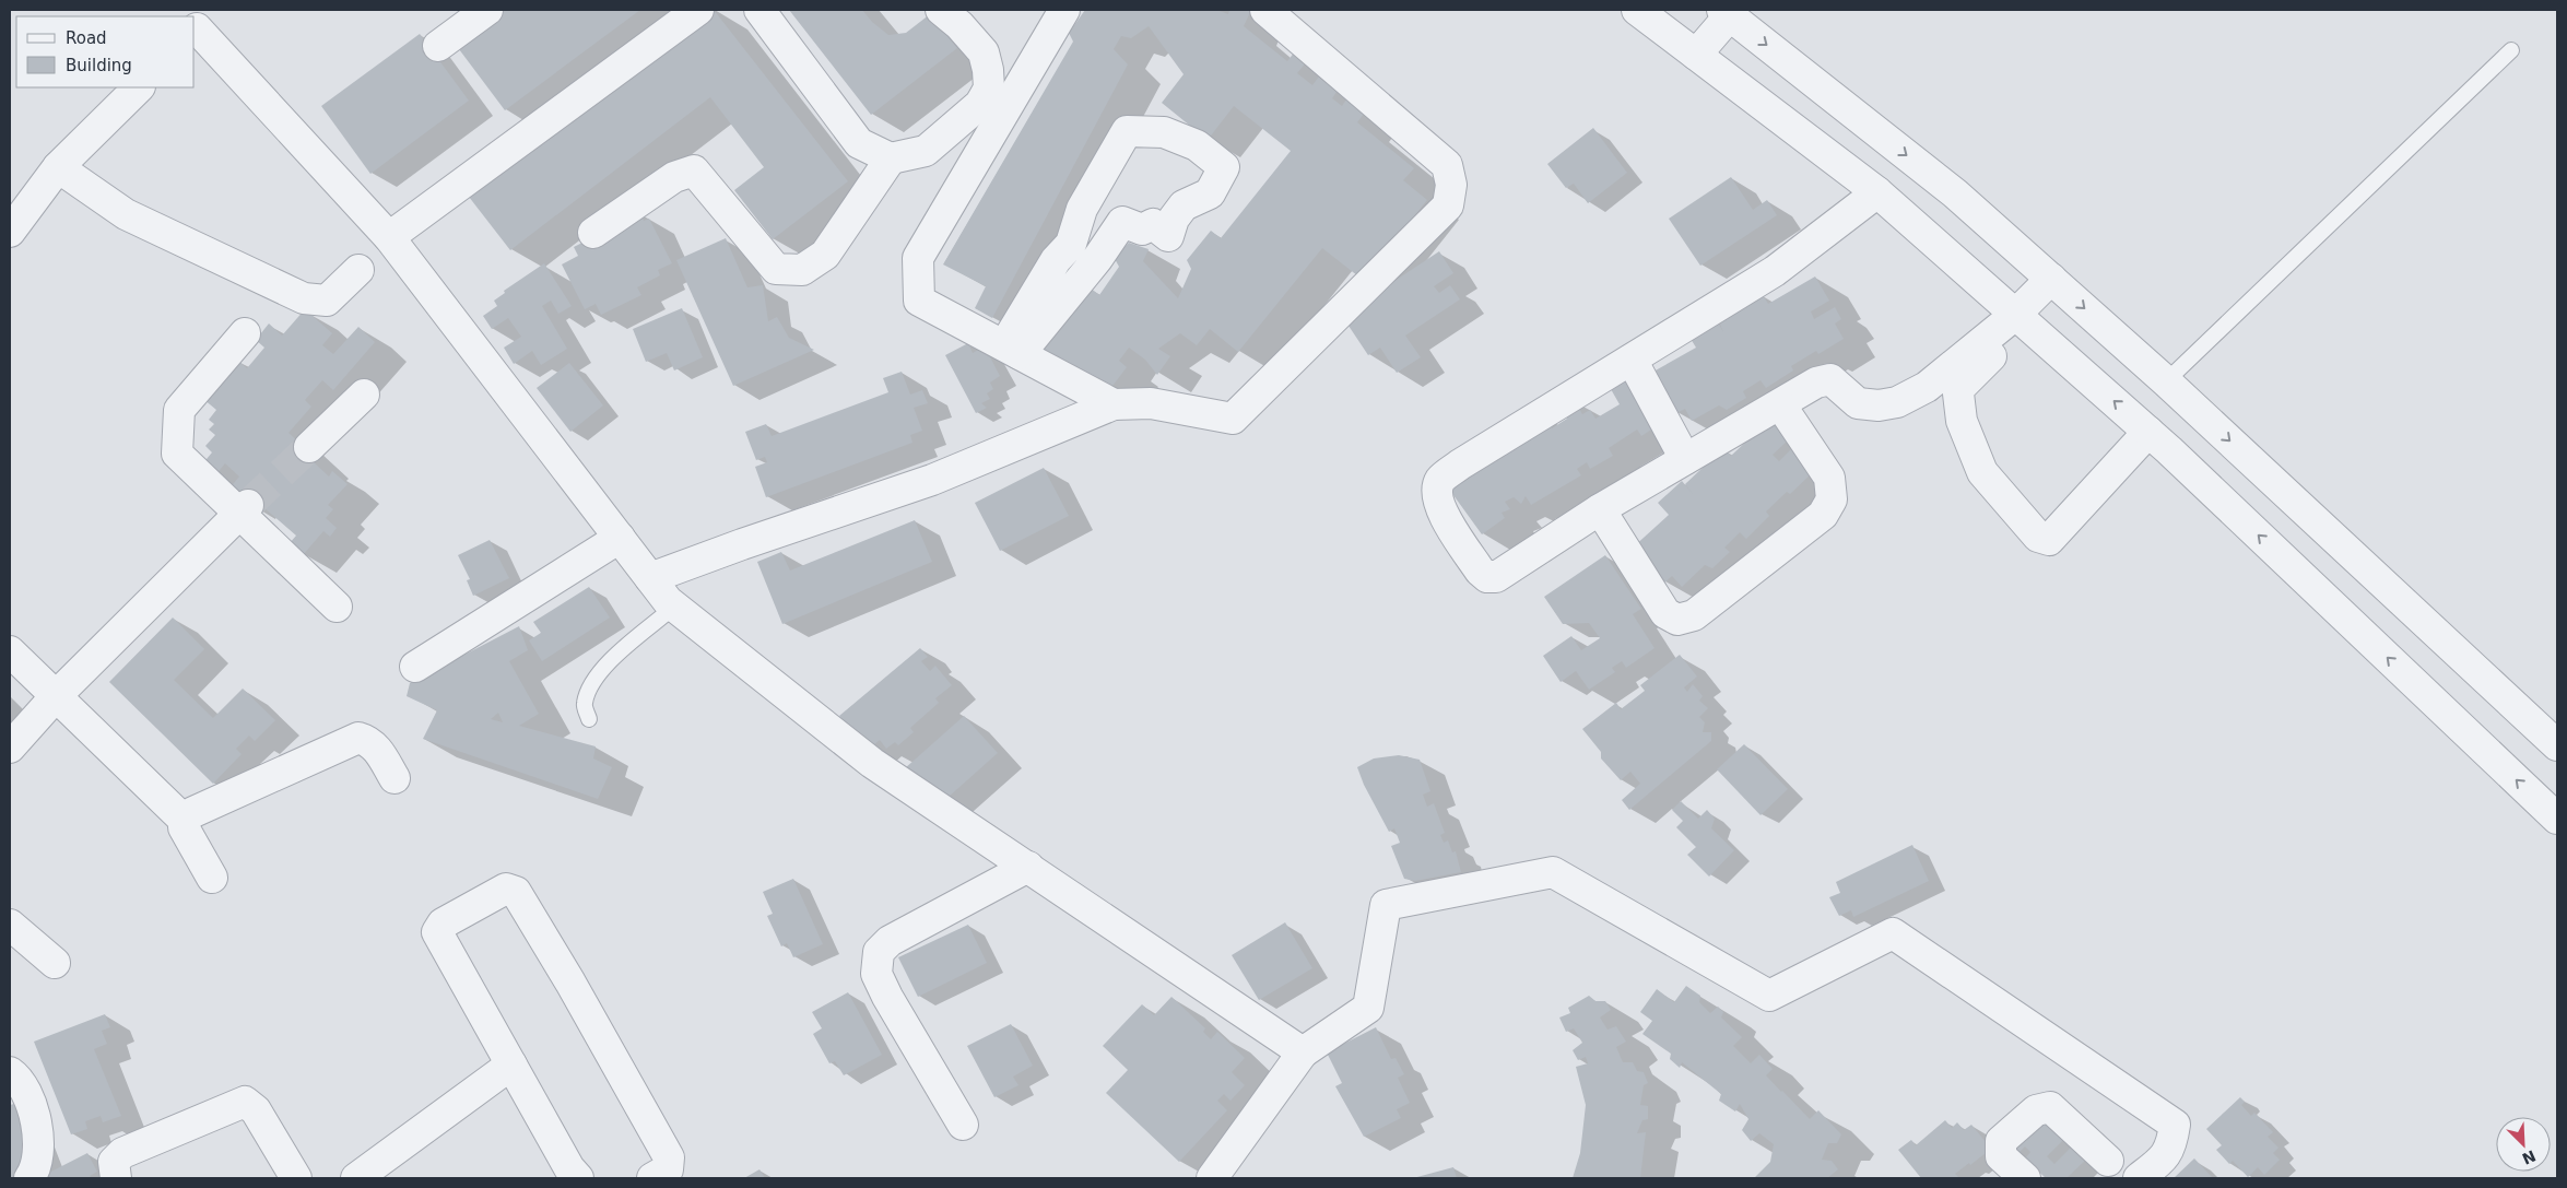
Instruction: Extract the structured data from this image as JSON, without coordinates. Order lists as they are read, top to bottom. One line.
{"legend":["Road","Building"],"north":"bottom right"}
